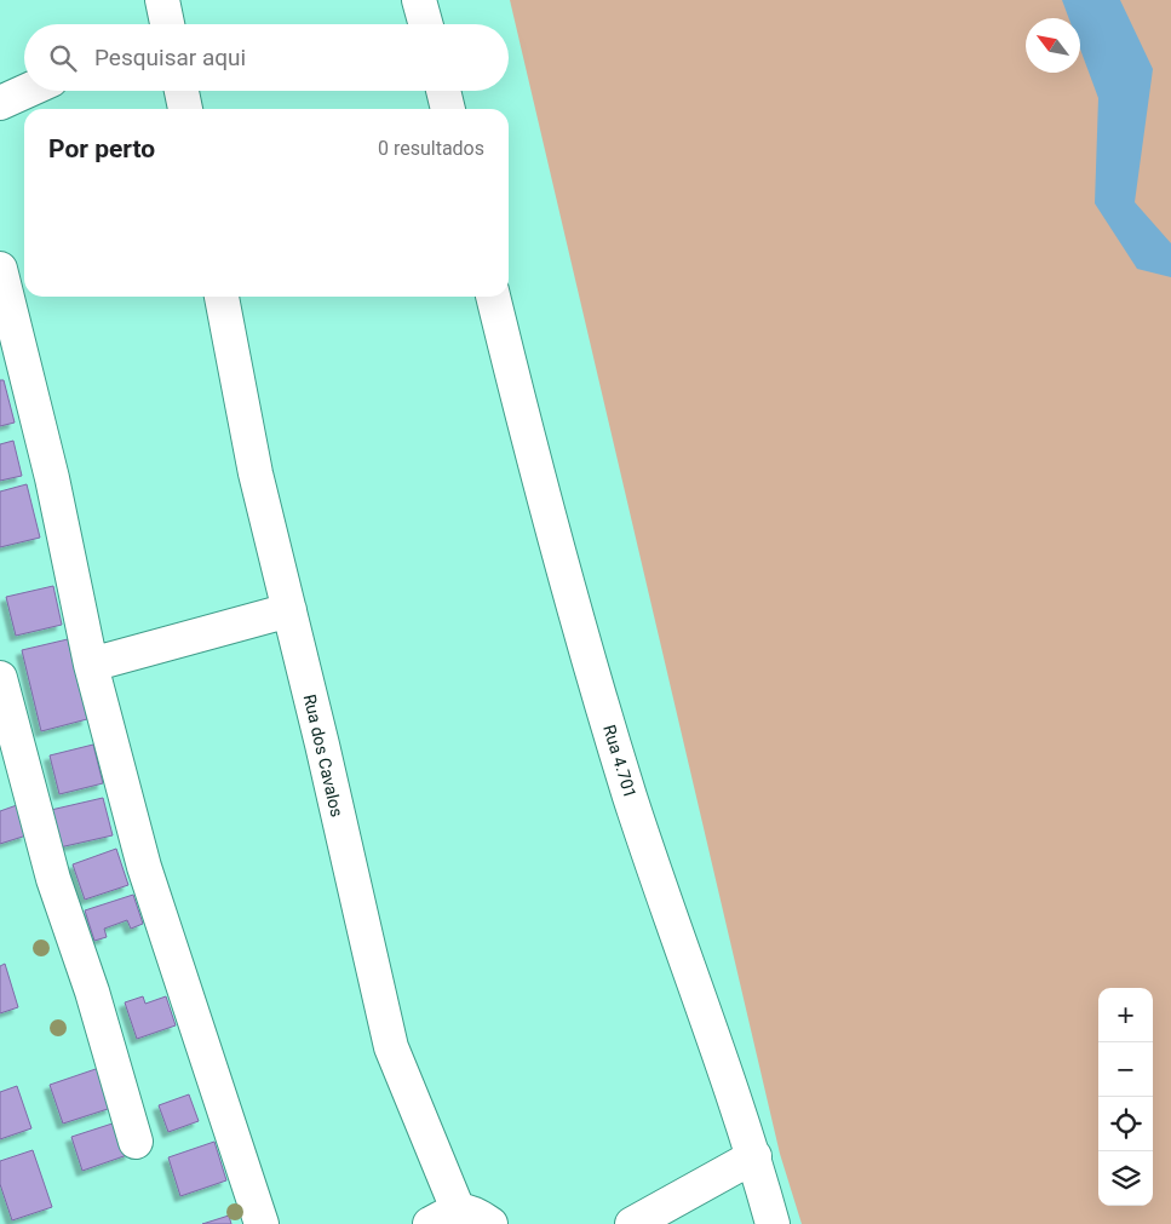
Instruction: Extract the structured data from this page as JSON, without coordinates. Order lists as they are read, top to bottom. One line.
{"streets":{"street":["Rua dos Cavalos","Rua 4.701"]},"north":"top left","page":{"search":"Pesquisar aqui","heading":["Por perto","0 resultados"],"map_buttons":["+","−"]}}
